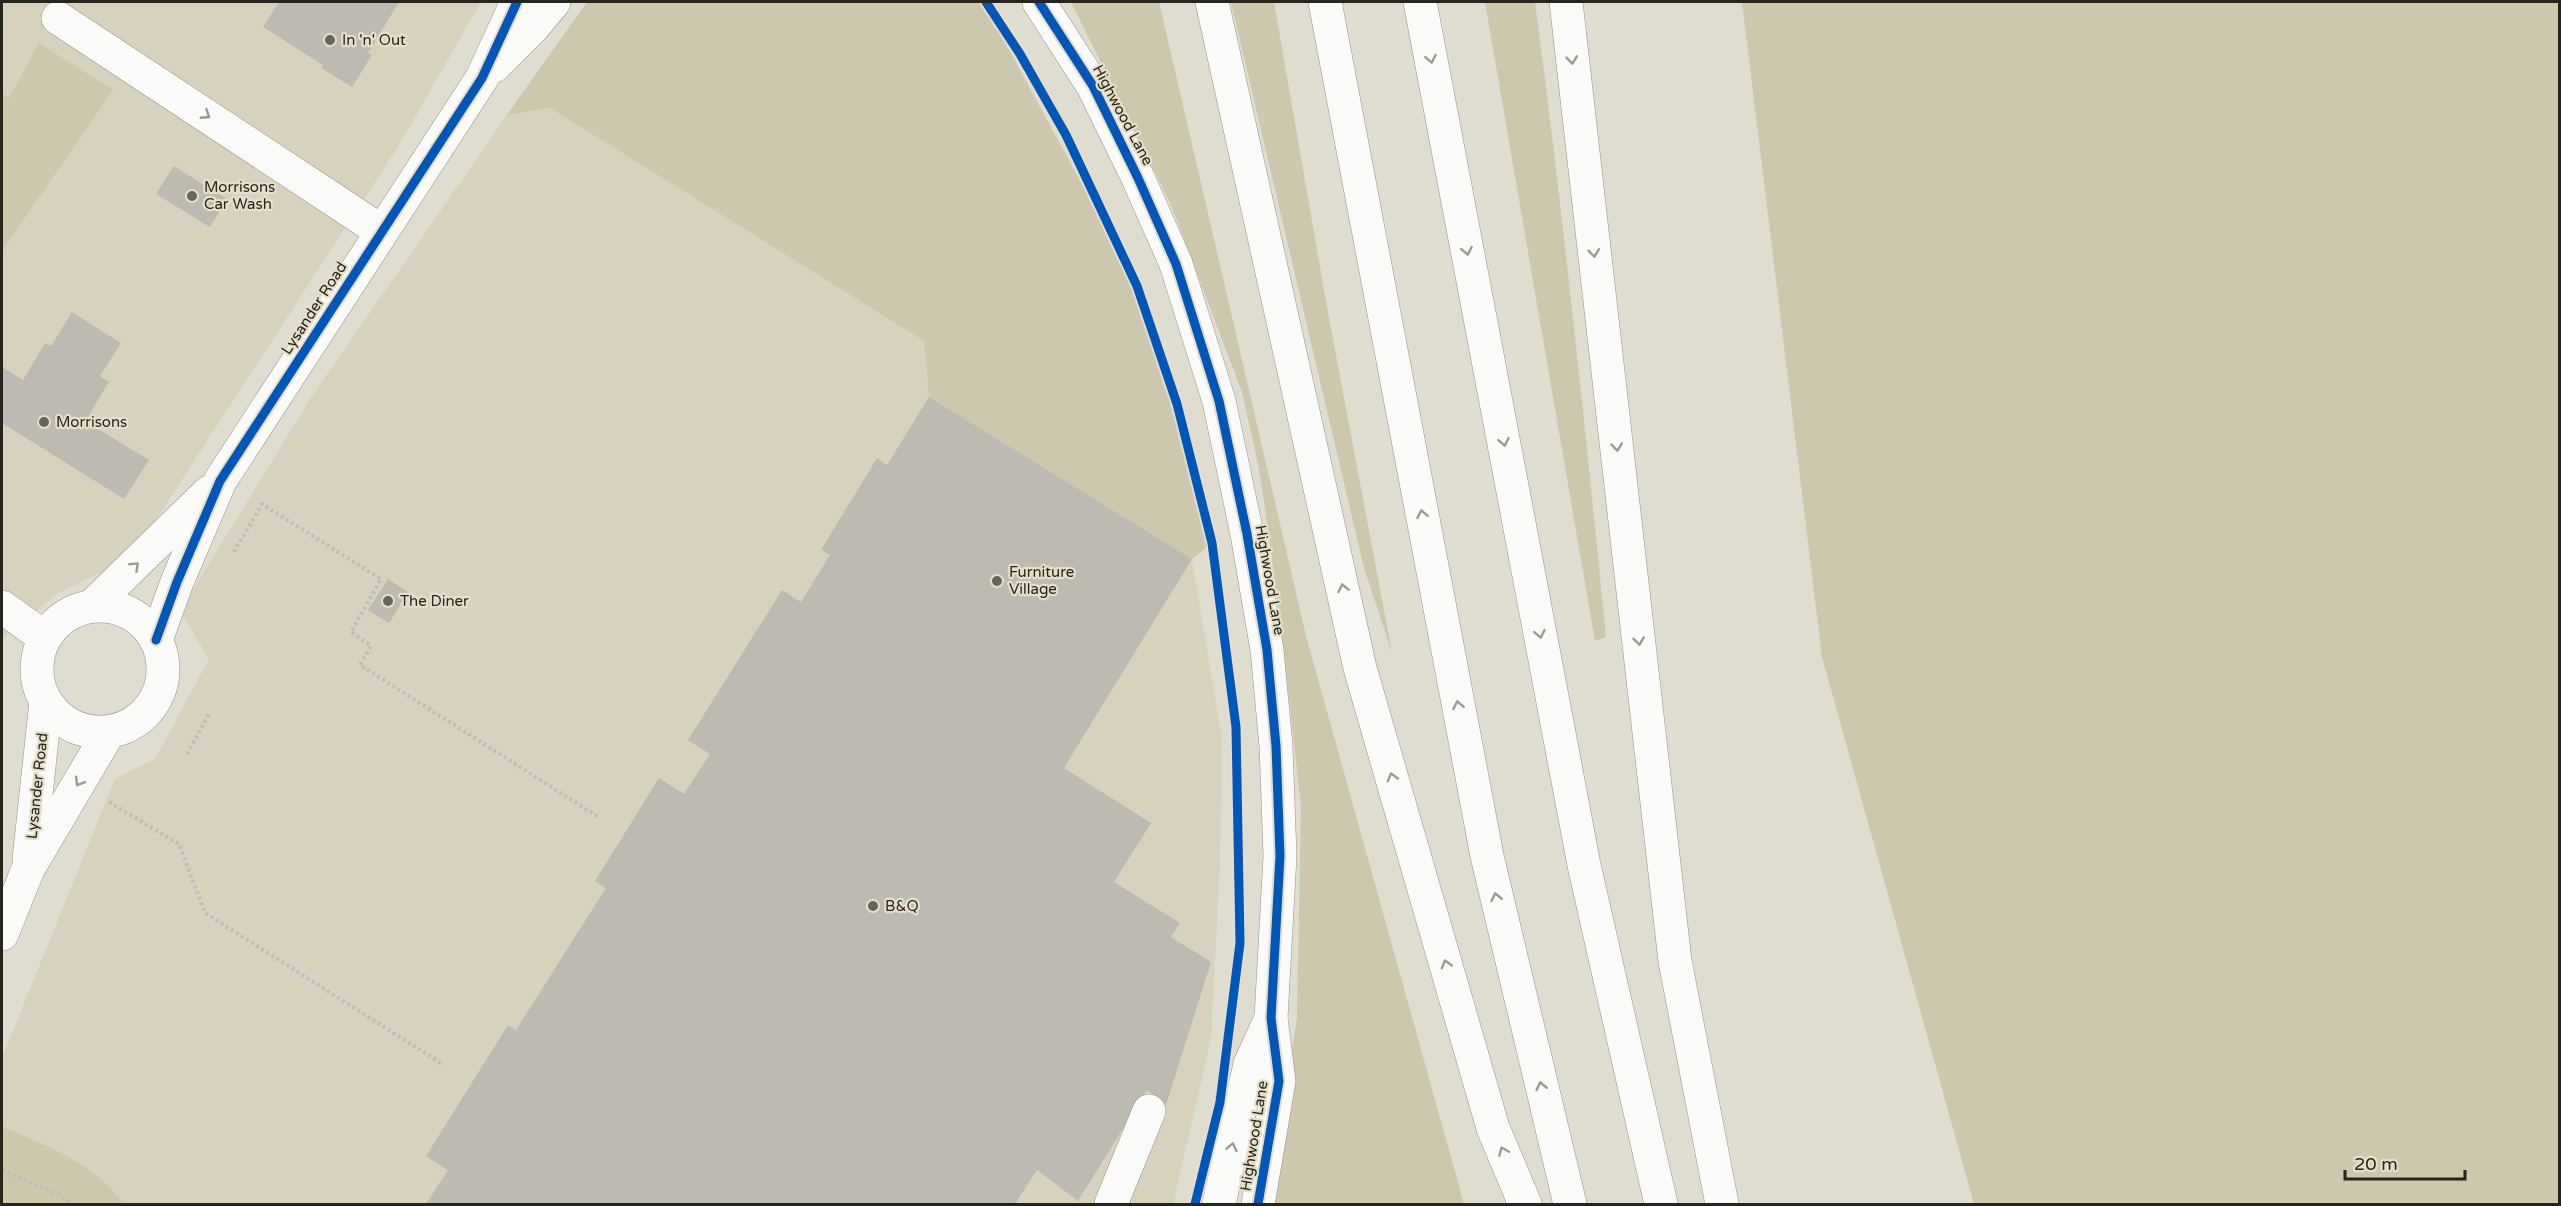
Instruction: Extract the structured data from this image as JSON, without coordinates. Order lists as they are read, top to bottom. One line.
{"streets":{"main road":["Highwood Lane","Lysander Road"]},"places":["In 'n' Out","Morrisons Car Wash","Morrisons","Furniture Village","The Diner","B&Q"],"scale_bar":"20 m"}
